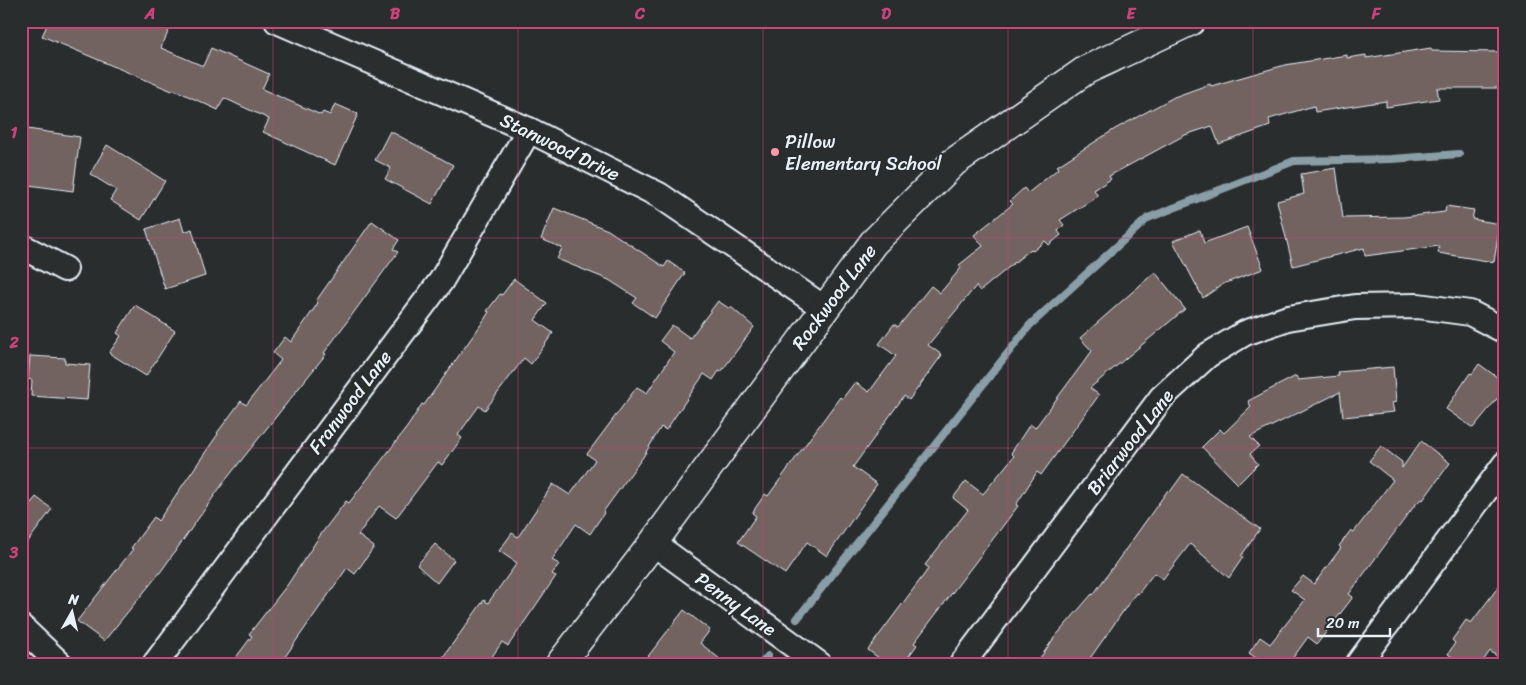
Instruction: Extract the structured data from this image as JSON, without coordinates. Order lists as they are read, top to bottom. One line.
{"streets":{"street":["Stanwood Drive","Rockwood Lane","Franwood Lane","Briarwood Lane","Penny Lane"]},"crossings":[["Stanwood Drive","Rockwood Lane"],["Stanwood Drive","Franwood Lane"],["Rockwood Lane","Penny Lane"]],"places":["Pillow Elementary School"],"scale_bar":"20 m","north":"top","grid":{"columns":["A","B","C","D","E","F"],"rows":["1","2","3"]}}
